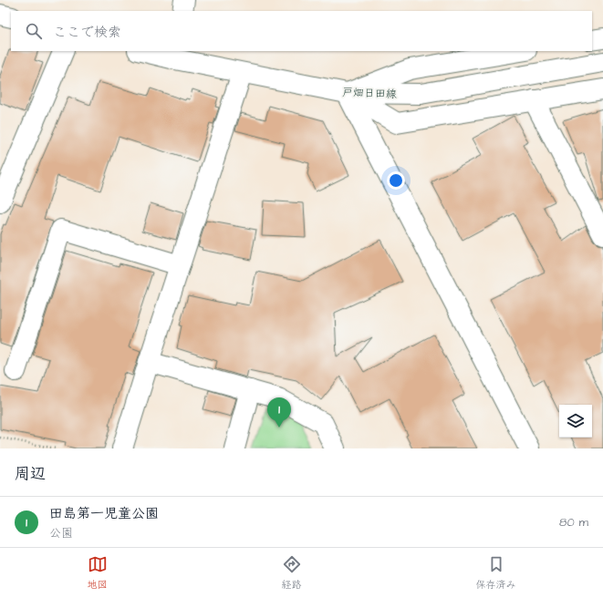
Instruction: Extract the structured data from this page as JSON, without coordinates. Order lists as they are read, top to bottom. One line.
{"streets":{"street":["戸畑日田線"]},"page":{"search":"ここで検索","pins":"1","heading":"周辺","list":[{"mark":"1","name":"田島第一児童公園","note":"公園","value":"80 m"}],"nav":["地図","経路","保存済み"]}}
